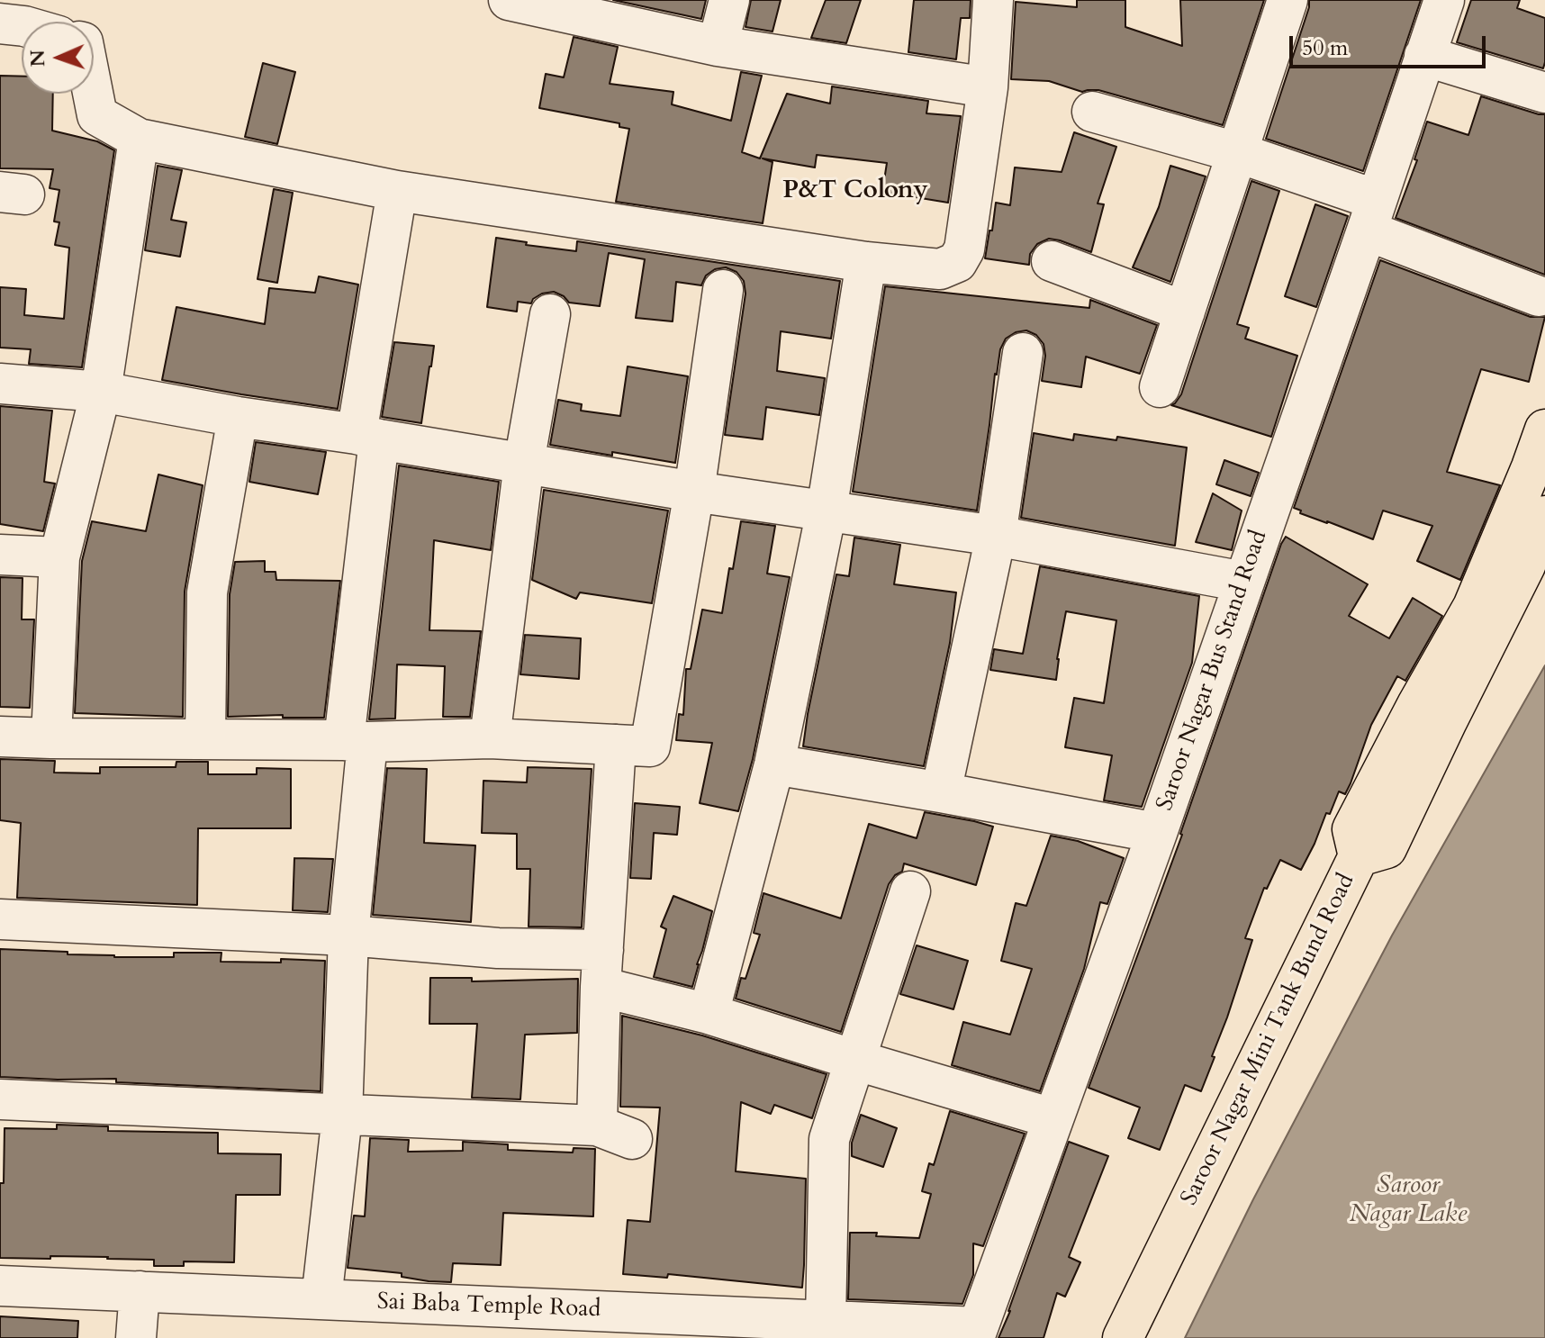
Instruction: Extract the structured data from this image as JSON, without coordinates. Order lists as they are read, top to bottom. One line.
{"streets":{"main road":["Saroor Nagar Mini Tank Bund Road"],"street":["Saroor Nagar Bus Stand Road","Sai Baba Temple Road"]},"crossings":[["Saroor Nagar Bus Stand Road","Sai Baba Temple Road"]],"districts":["P&T Colony"],"water":["Saroor Nagar Lake"],"scale_bar":"50 m","north":"left"}
